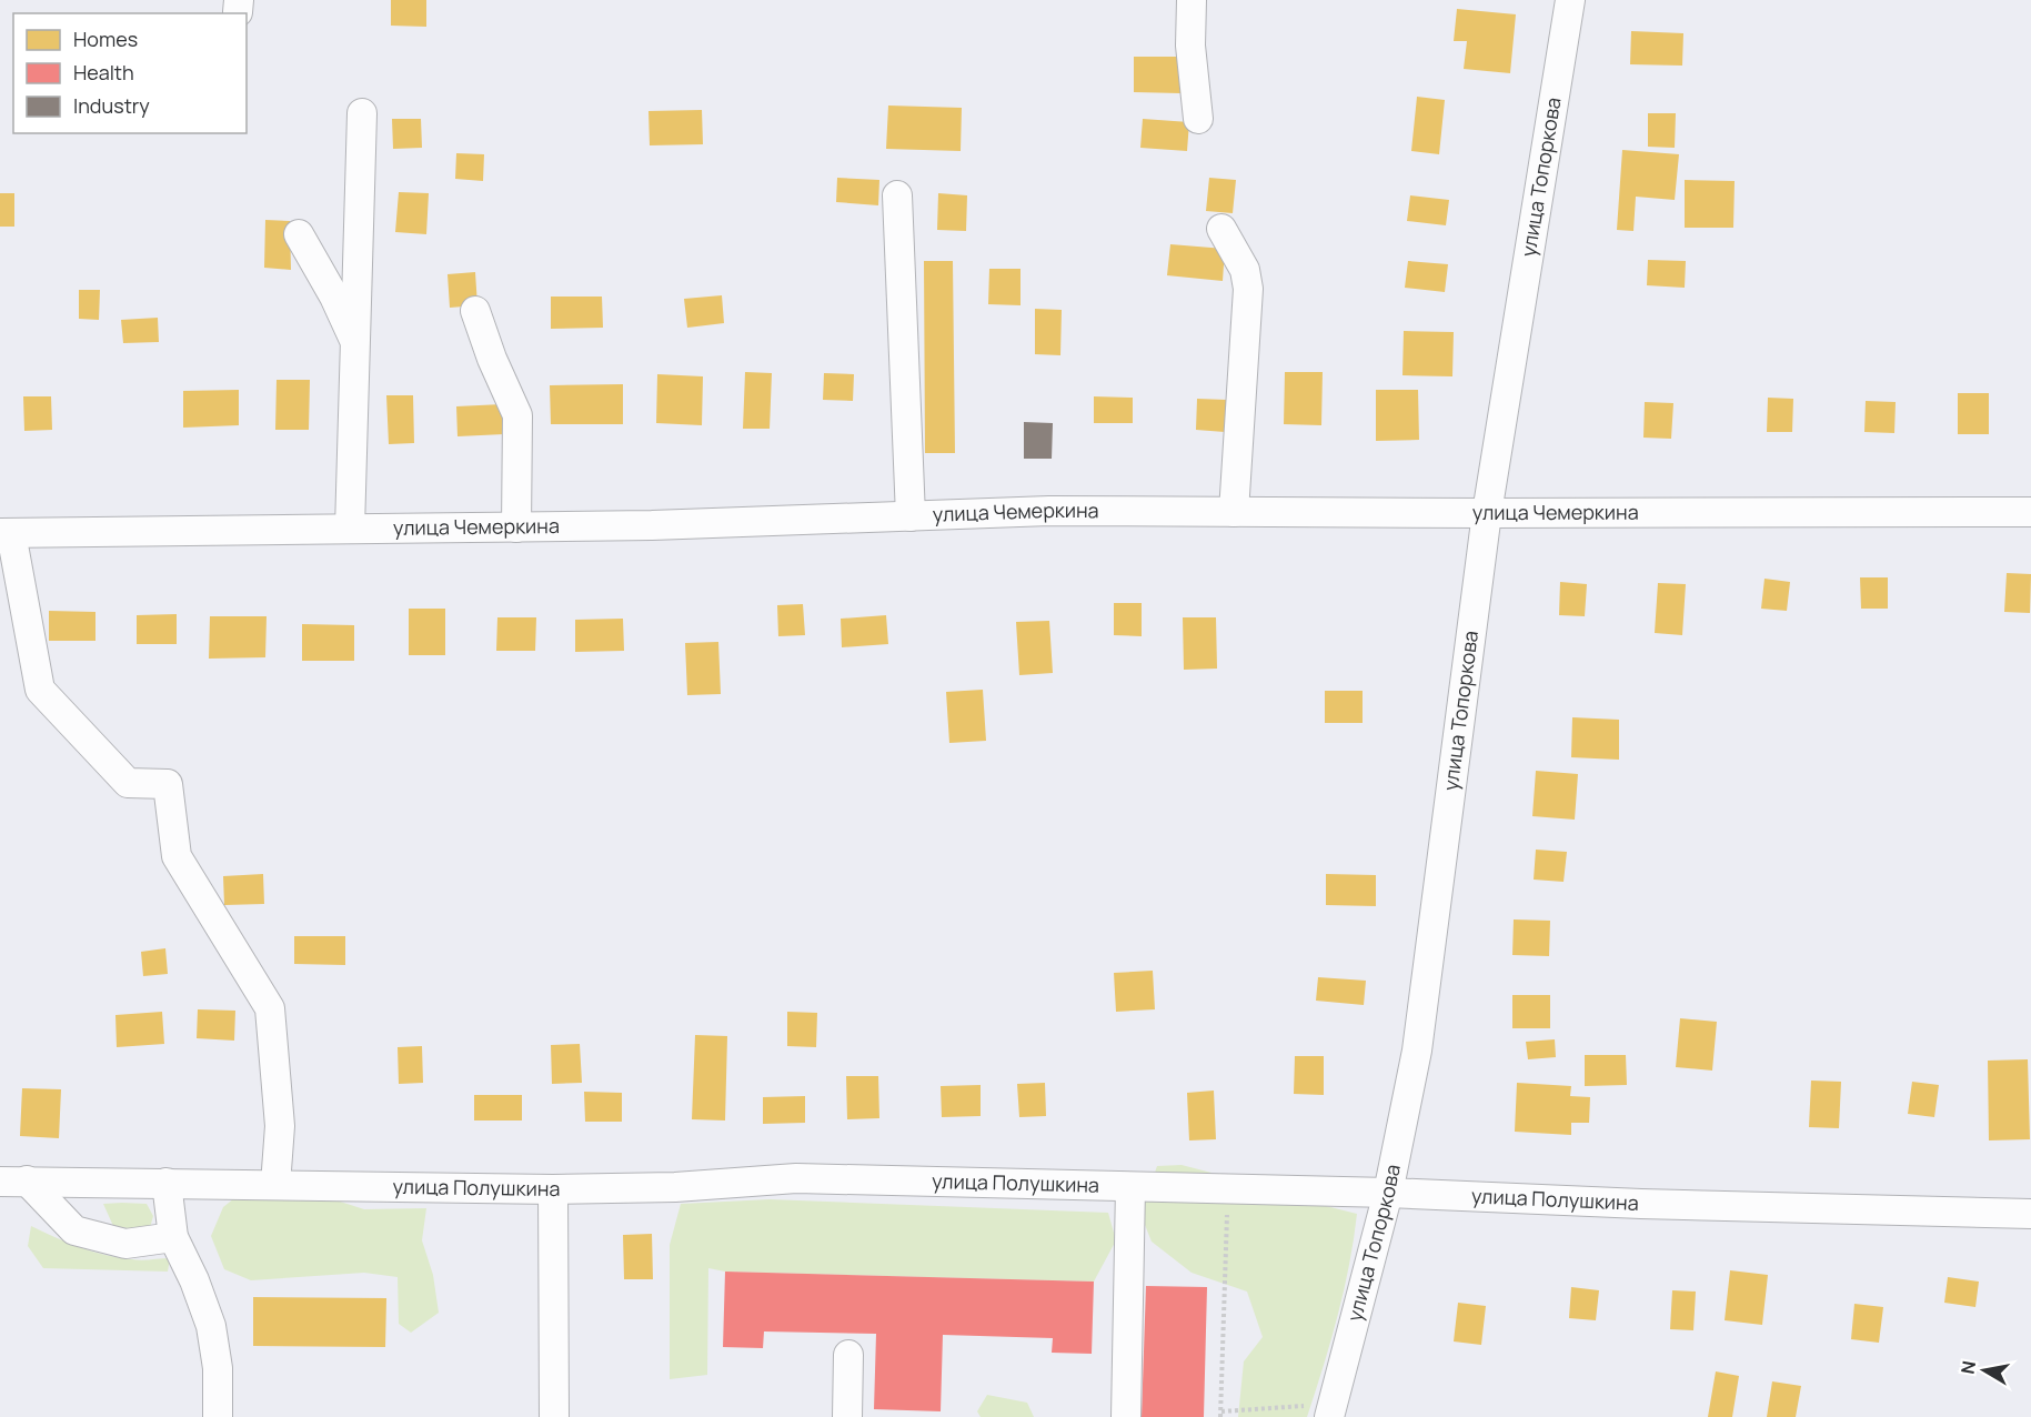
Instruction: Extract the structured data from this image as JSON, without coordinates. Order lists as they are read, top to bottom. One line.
{"streets":{"street":["улица Топоркова","улица Чемеркина","улица Полушкина"]},"crossings":[["улица Топоркова","улица Чемеркина"],["улица Топоркова","улица Полушкина"]],"legend":["Homes","Health","Industry"],"north":"left"}
